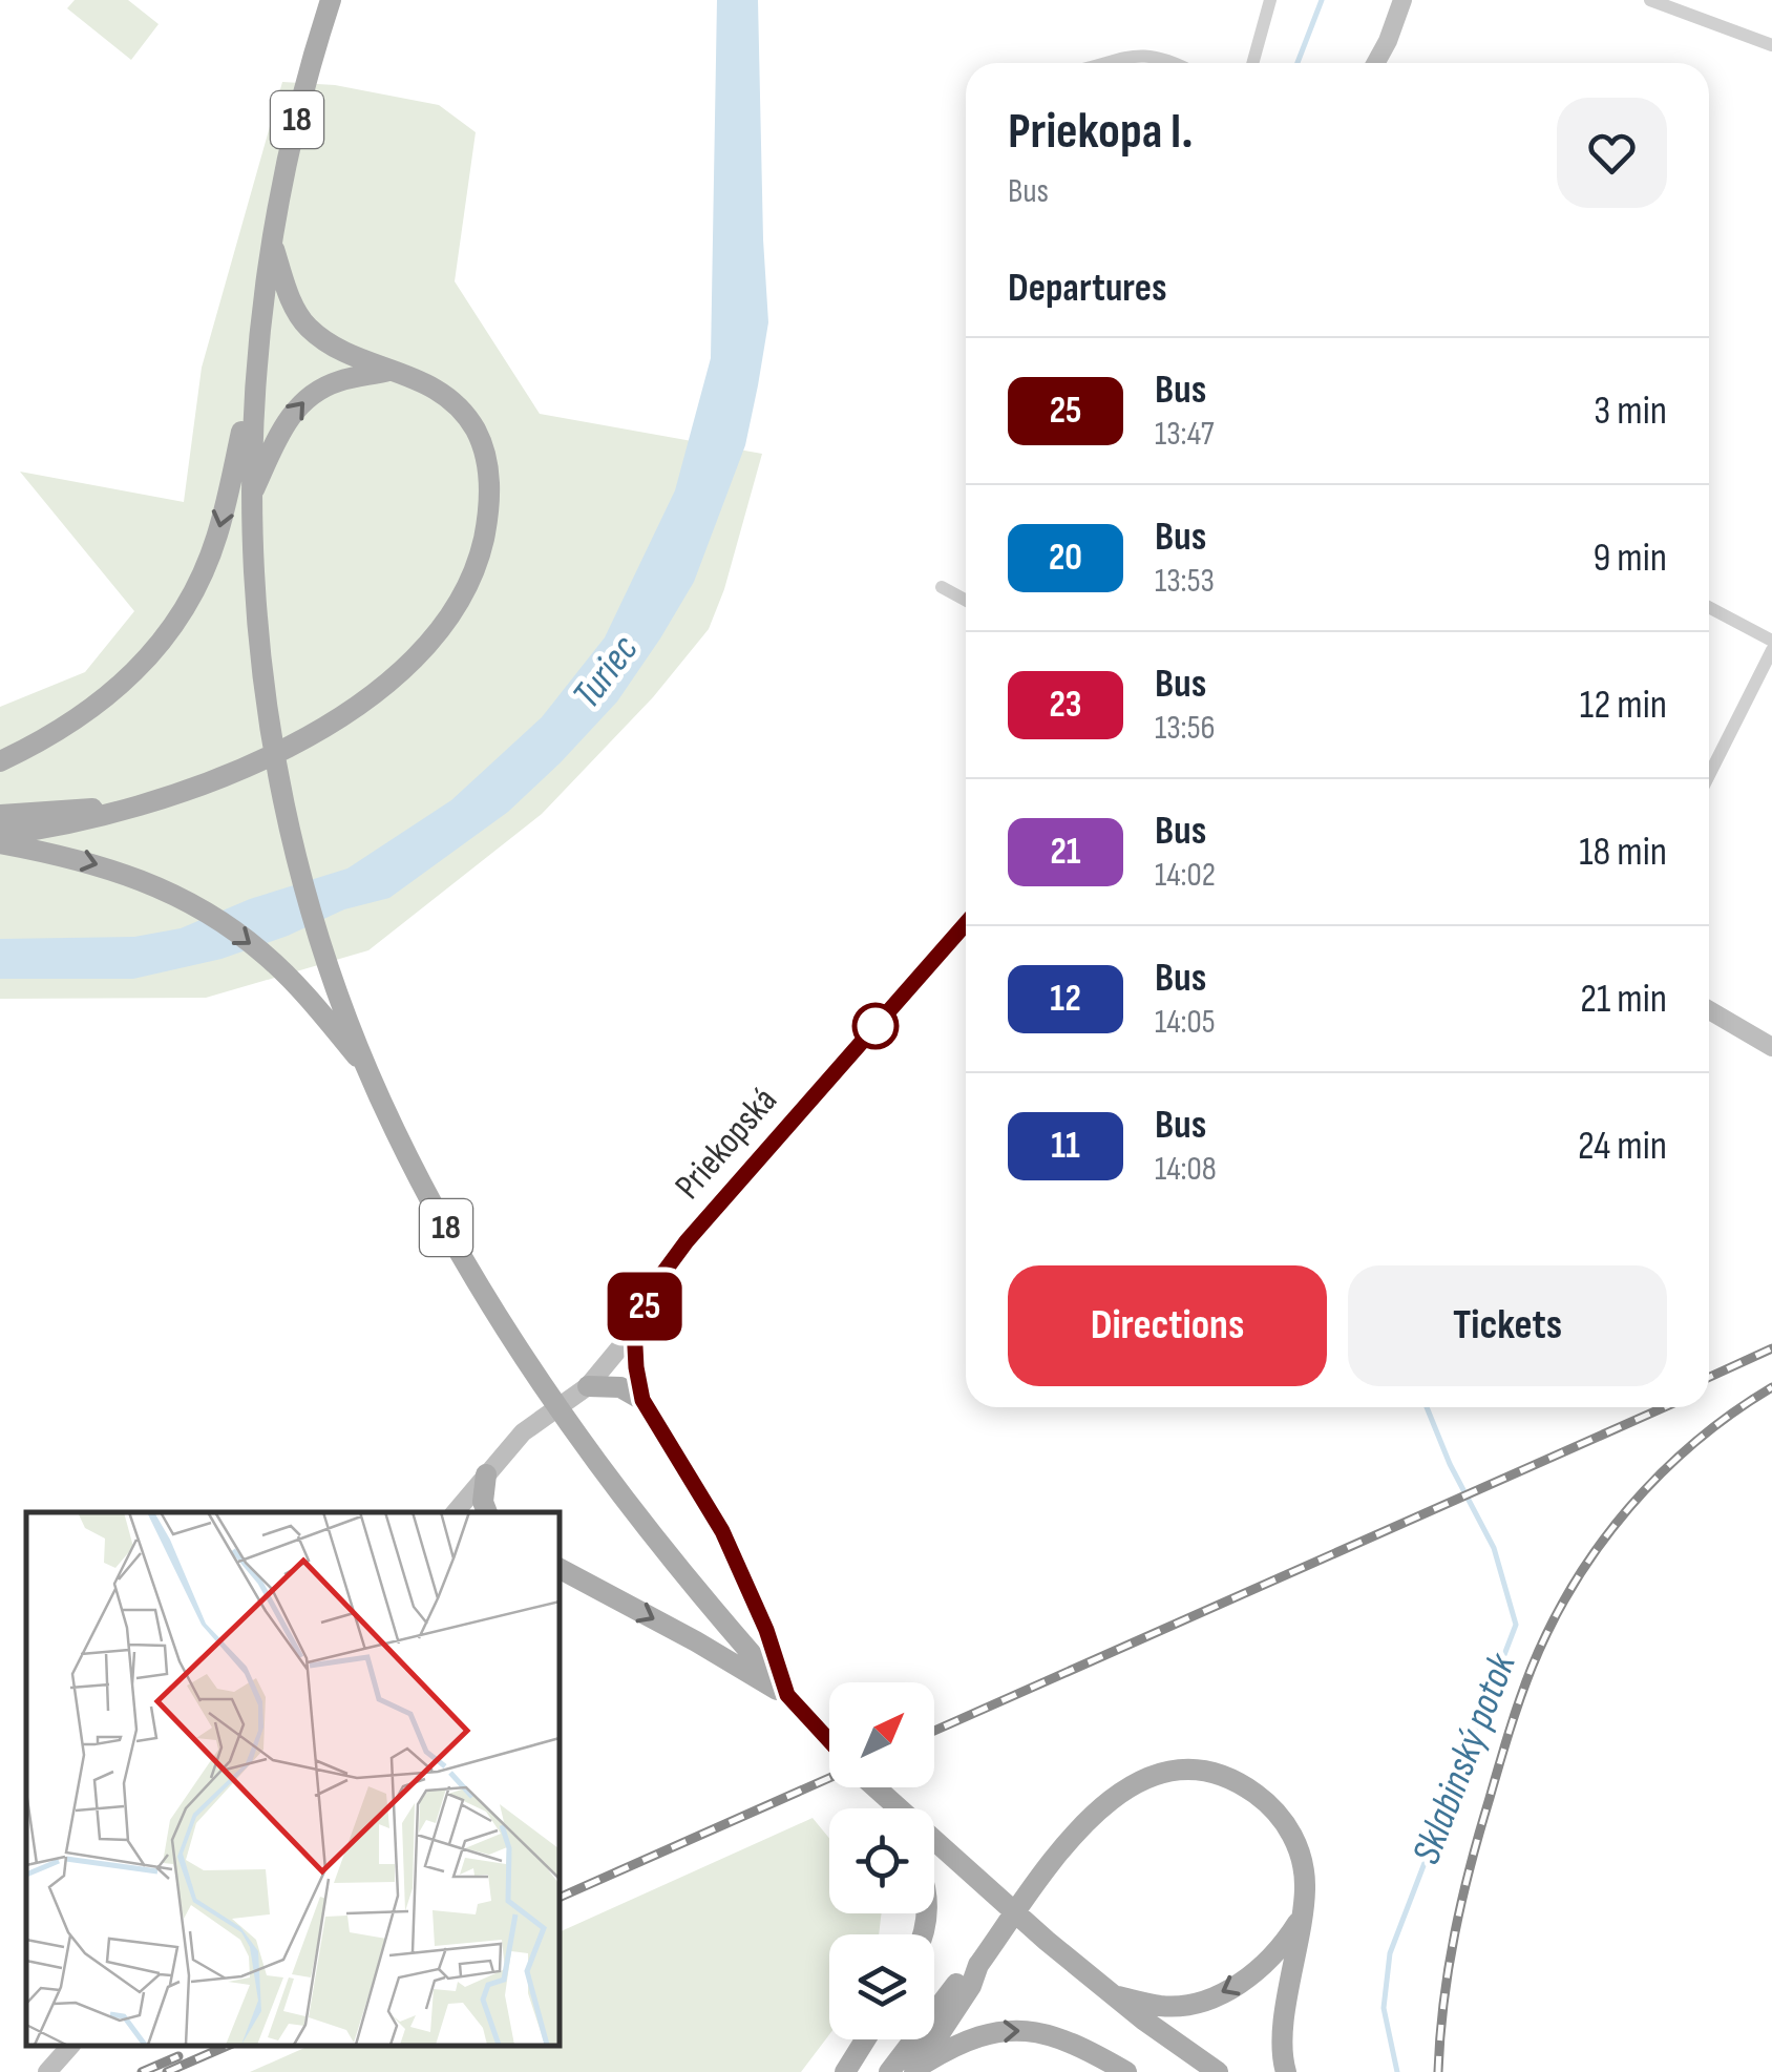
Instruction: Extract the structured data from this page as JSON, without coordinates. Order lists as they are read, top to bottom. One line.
{"streets":{"main road":["18"],"street":["Priekopská"]},"water":["Turiec","Sklabinský potok"],"lines":["bus line 25"],"north":"top right","page":{"on_map":"25","heading":[["Priekopa I.","Bus"],"Departures"],"list":[{"mark":"25","name":"Bus","note":"13:47","value":"3 min"},{"mark":"20","name":"Bus","note":"13:53","value":"9 min"},{"mark":"23","name":"Bus","note":"13:56","value":"12 min"},{"mark":"21","name":"Bus","note":"14:02","value":"18 min"},{"mark":"12","name":"Bus","note":"14:05","value":"21 min"},{"mark":"11","name":"Bus","note":"14:08","value":"24 min"}],"buttons":["Directions","Tickets"]}}
